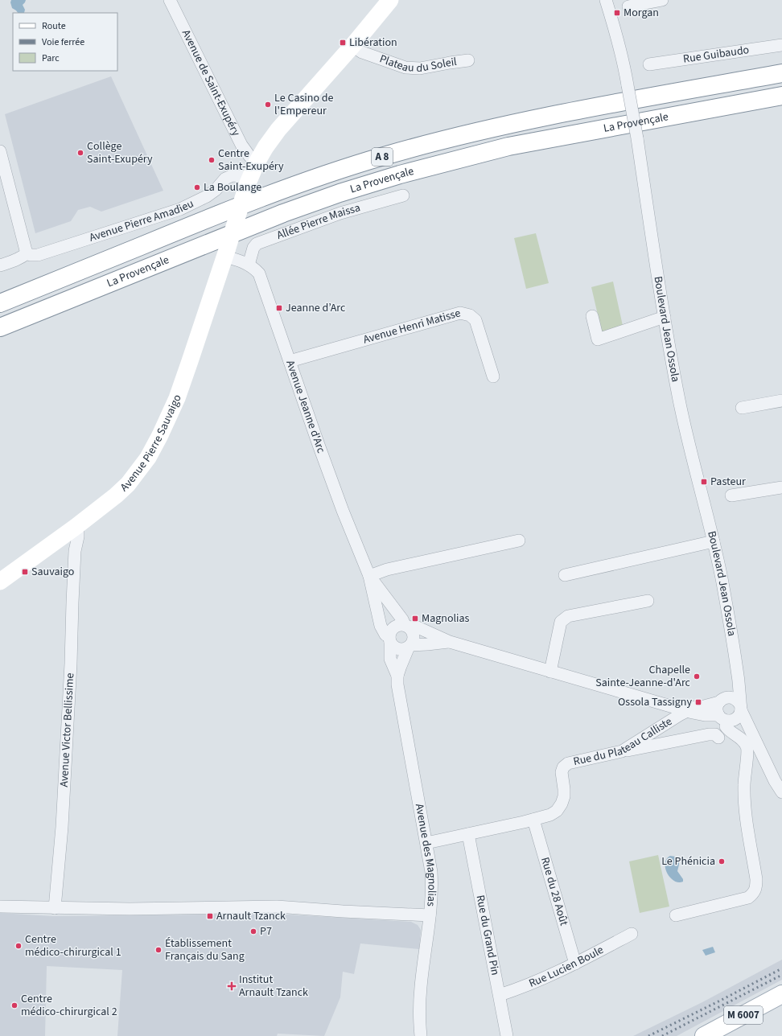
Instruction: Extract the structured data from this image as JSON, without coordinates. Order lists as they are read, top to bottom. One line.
{"streets":{"main road":["La Provençale","A 8","Avenue Pierre Sauvaigo","M 6007"],"street":["Rue Guibaudo","Plateau du Soleil","Avenue de Saint-Exupéry","Avenue Pierre Amadieu","Allée Pierre Maissa","Avenue Henri Matisse","Boulevard Jean Ossola","Avenue Jeanne d'Arc","Avenue Victor Bellissime","Rue du Plateau Calliste","Avenue des Magnolias","Rue du 28 Août","Rue du Grand Pin","Rue Lucien Boule"]},"crossings":[["Plateau du Soleil","Avenue Pierre Sauvaigo"],["Avenue de Saint-Exupéry","Avenue Pierre Amadieu"],["Avenue de Saint-Exupéry","Avenue Pierre Sauvaigo"],["Avenue Pierre Amadieu","Avenue Pierre Sauvaigo"],["Allée Pierre Maissa","Avenue Jeanne d'Arc"],["Avenue Henri Matisse","Avenue Jeanne d'Arc"],["Avenue Jeanne d'Arc","Avenue Pierre Sauvaigo"],["Avenue Jeanne d'Arc","Avenue des Magnolias"],["Avenue Pierre Sauvaigo","Avenue Victor Bellissime"],["Rue du Plateau Calliste","Avenue des Magnolias"],["Rue du Plateau Calliste","Rue du 28 Août"],["Rue du Plateau Calliste","Rue du Grand Pin"],["Rue du 28 Août","Rue Lucien Boule"],["Rue du Grand Pin","Rue Lucien Boule"]],"places":{"transit":["Morgan","Libération","Jeanne d’Arc","Pasteur","Sauvaigo","Magnolias","Ossola Tassigny","Arnault Tzanck"],"other":["Le Casino de l'Empereur","Collège Saint-Exupéry","Centre Saint-Exupéry","La Boulange","Chapelle Sainte-Jeanne-d'Arc","Le Phénicia","P7","Centre médico-chirurgical 1","Établissement Français du Sang","Centre médico-chirurgical 2"],"health":["Institut Arnault Tzanck"]},"legend":["Route","Voie ferrée","Parc"]}
